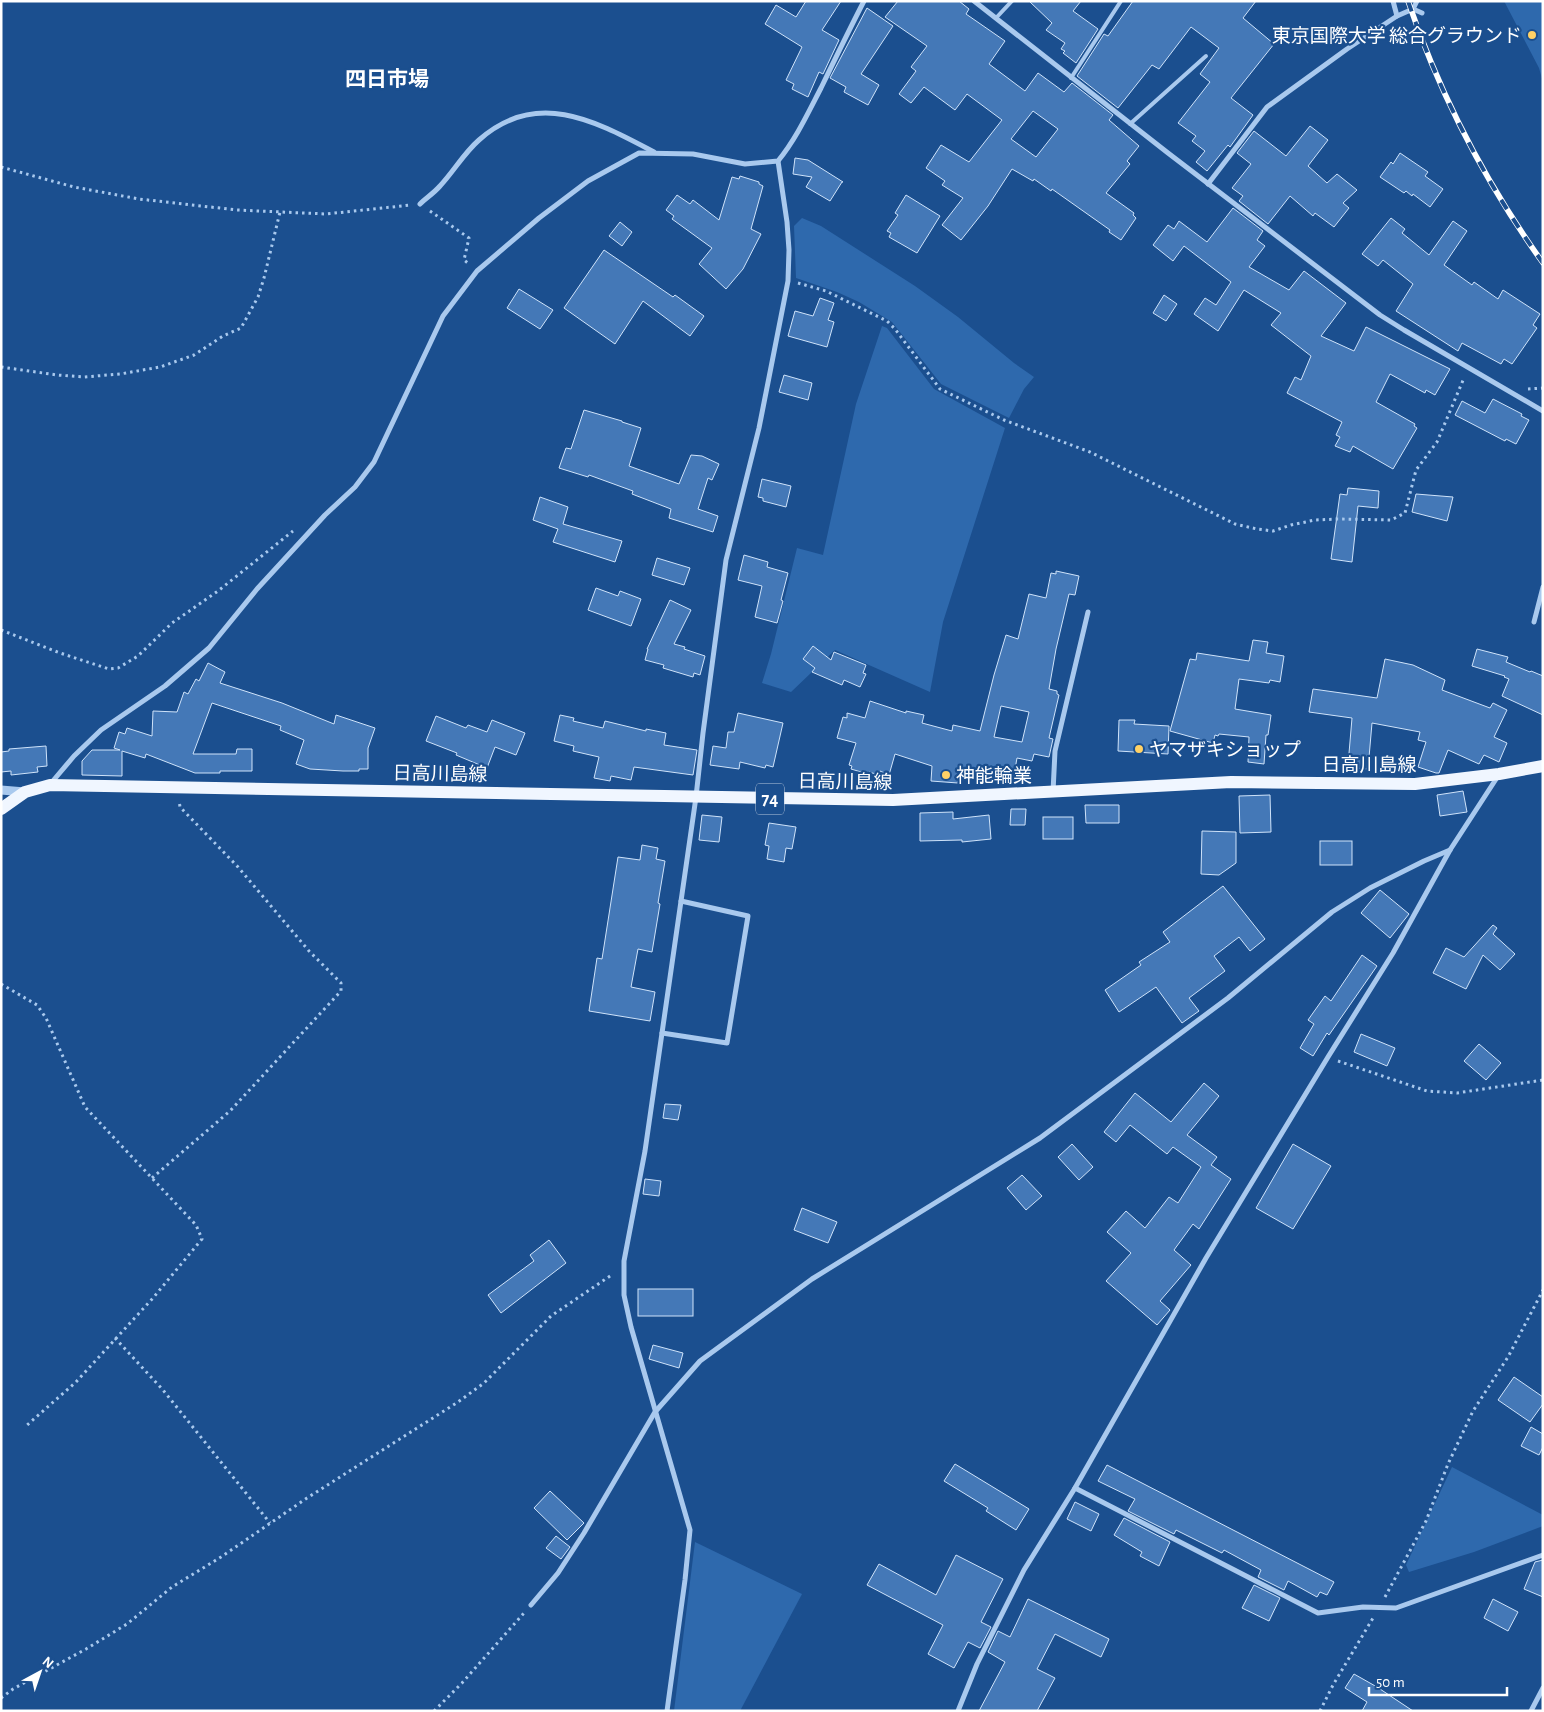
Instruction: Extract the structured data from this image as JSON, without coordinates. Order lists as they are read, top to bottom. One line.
{"streets":{"main road":["日高川島線","74"]},"districts":["四日市場"],"places":["東京国際大学 総合グラウンド","ヤマザキショップ","神能輪業"],"scale_bar":"50 m","north":"top right"}
